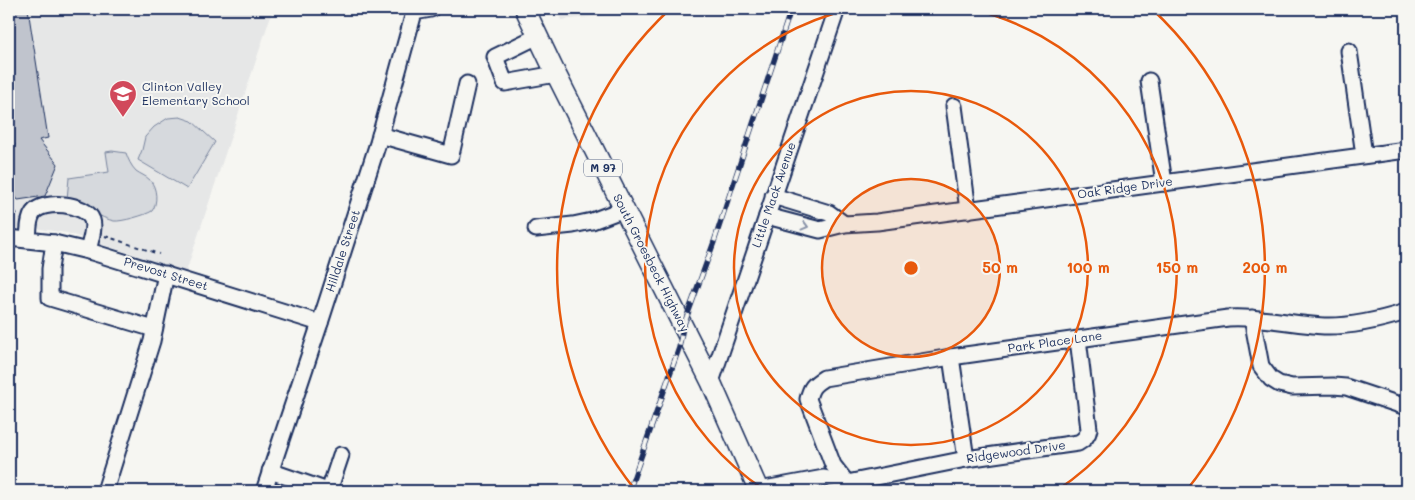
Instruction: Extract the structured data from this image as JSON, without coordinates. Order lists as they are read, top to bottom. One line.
{"streets":{"main road":["M 97","South Groesbeck Highway"],"street":["Oak Ridge Drive","Little Mack Avenue","Hilldale Street","Prevost Street","Park Place Lane","Ridgewood Drive"]},"crossings":[["Oak Ridge Drive","Little Mack Avenue"],["Little Mack Avenue","South Groesbeck Highway"],["Hilldale Street","Prevost Street"],["South Groesbeck Highway","Ridgewood Drive"],["Park Place Lane","Ridgewood Drive"]],"places":{"school or university":["Clinton Valley Elementary School"]},"rings":["50 m","100 m","150 m","200 m"]}
